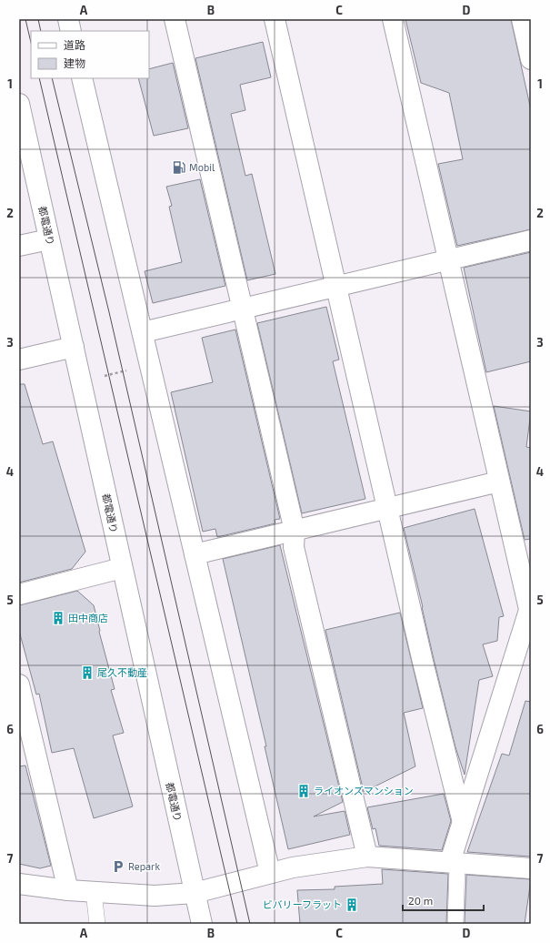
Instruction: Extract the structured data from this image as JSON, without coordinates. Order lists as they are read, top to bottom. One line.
{"streets":{"street":["都電通り"]},"places":{"fuel station":["Mobil"],"building":["田中商店","尾久不動産","ライオンズマンション","ビバリーフラット"],"parking":["Repark"]},"legend":["道路","建物"],"scale_bar":"20 m","grid":{"columns":["A","B","C","D"],"rows":["1","2","3","4","5","6","7"]}}
